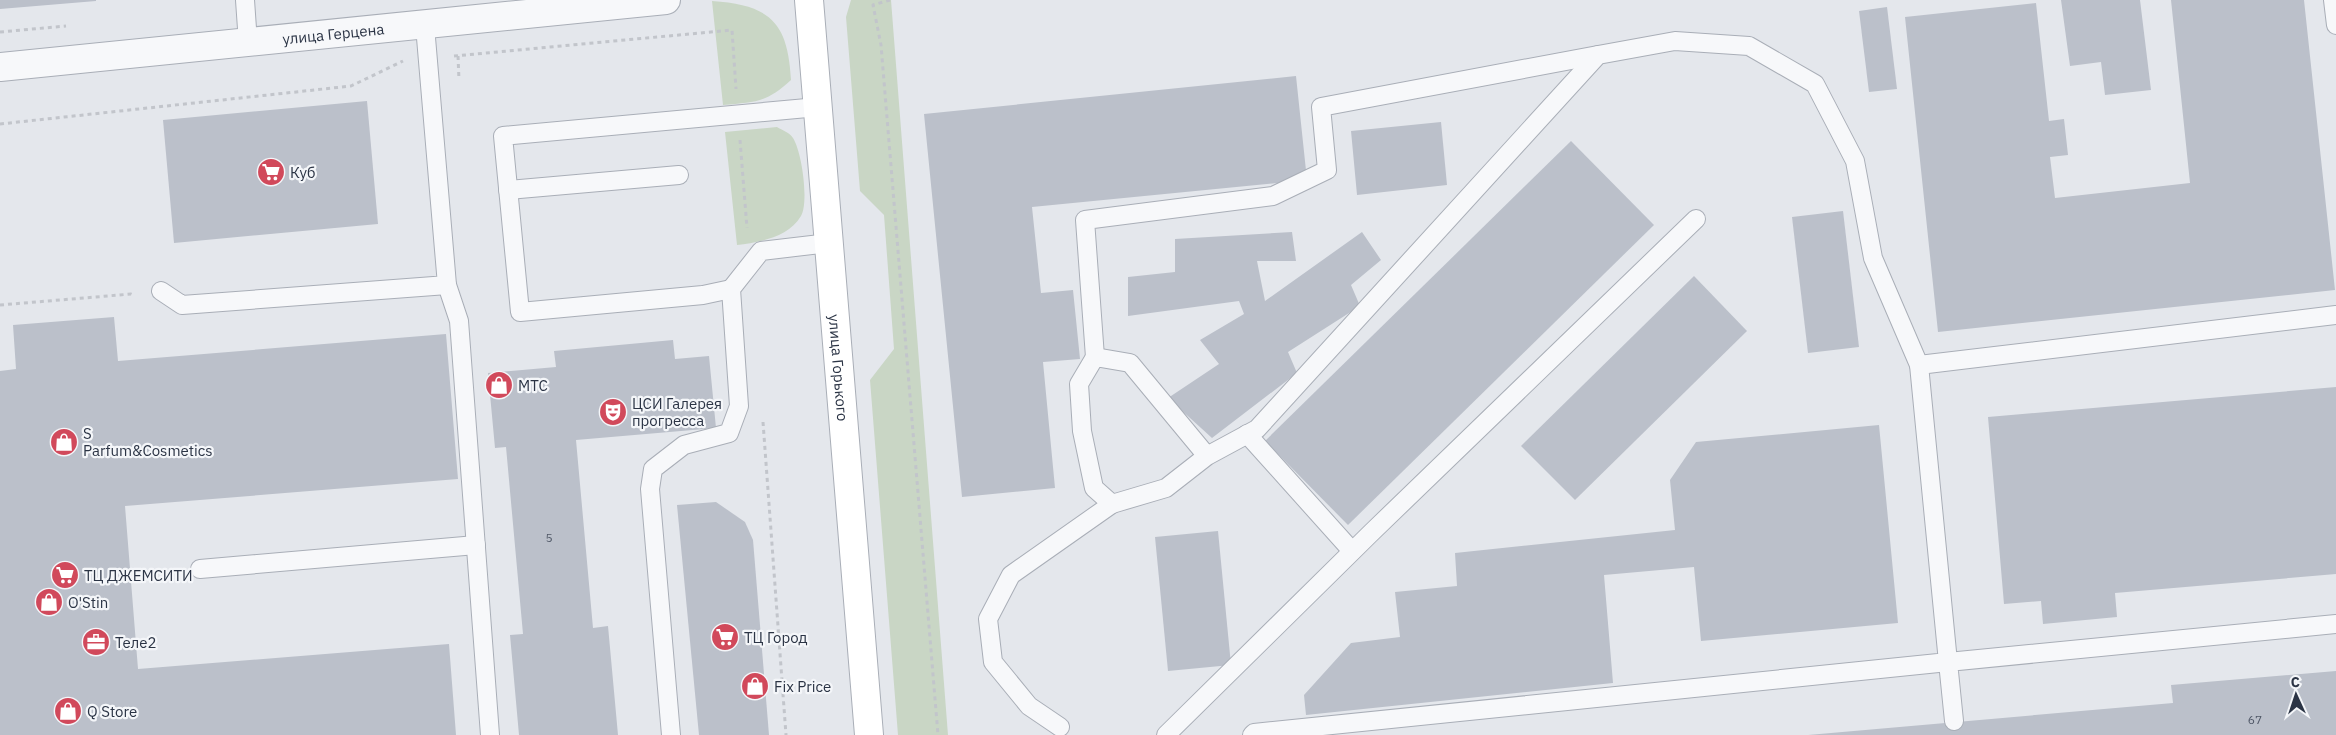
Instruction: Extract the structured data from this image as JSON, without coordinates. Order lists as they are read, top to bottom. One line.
{"streets":{"street":["улица Герцена","улица Горького"]},"places":{"supermarket":["Куб","ТЦ ДЖЕМСИТИ","ТЦ Город"],"shop":["МТС","S Parfum&Cosmetics","O'Stin","Fix Price","Q Store"],"theatre":["ЦСИ Галерея прогресса"],"office":["Теле2"]},"house_numbers":["5","67"],"north":"top"}
